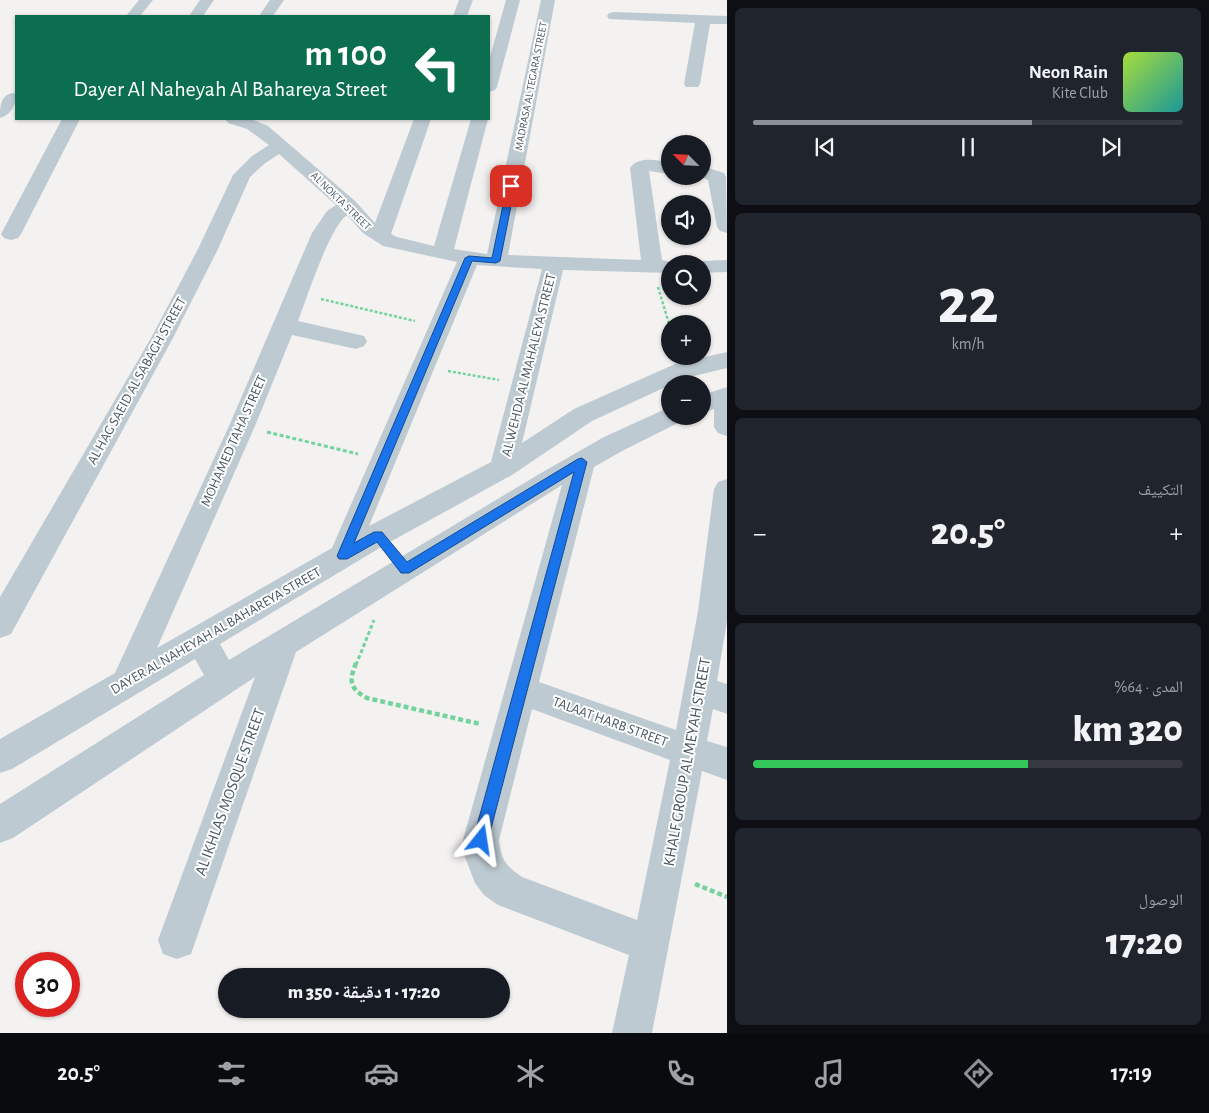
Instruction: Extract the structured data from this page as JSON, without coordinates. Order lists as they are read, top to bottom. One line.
{"streets":{"street":["MADRASA AL TEGARA STREET","AL NOKTA STREET","AL WEHDA AL MAHALEYA STREET","AL HAG SAEID AL SABAGH STREET","MOHAMED TAHA STREET","DAYER AL NAHEYAH AL BAHAREYA STREET","TALAAT HARB STREET","KHALF GROUP AL MEYAH STREET","AL IKHLAS MOSQUE STREET"]},"crossings":[["MADRASA AL TEGARA STREET","AL NOKTA STREET"],["AL NOKTA STREET","AL WEHDA AL MAHALEYA STREET"],["AL NOKTA STREET","AL HAG SAEID AL SABAGH STREET"],["AL NOKTA STREET","MOHAMED TAHA STREET"],["AL WEHDA AL MAHALEYA STREET","DAYER AL NAHEYAH AL BAHAREYA STREET"],["MOHAMED TAHA STREET","DAYER AL NAHEYAH AL BAHAREYA STREET"],["TALAAT HARB STREET","KHALF GROUP AL MEYAH STREET"]],"north":"top left","page":{"turn":["100 m","Dayer Al Naheyah Al Bahareya Street"],"song":["Neon Rain","Kite Club"],"map_buttons":["+","−"],"tile":[["22","km/h"],"التكييف",["المدى · 64%","320 km"],["الوصول","17:20"]],"heat":["−","20.5°","+"],"limit":"30","trip":"17:20 · 1 دقيقة · 350 m","tabs":["17:19","20.5°"]}}
